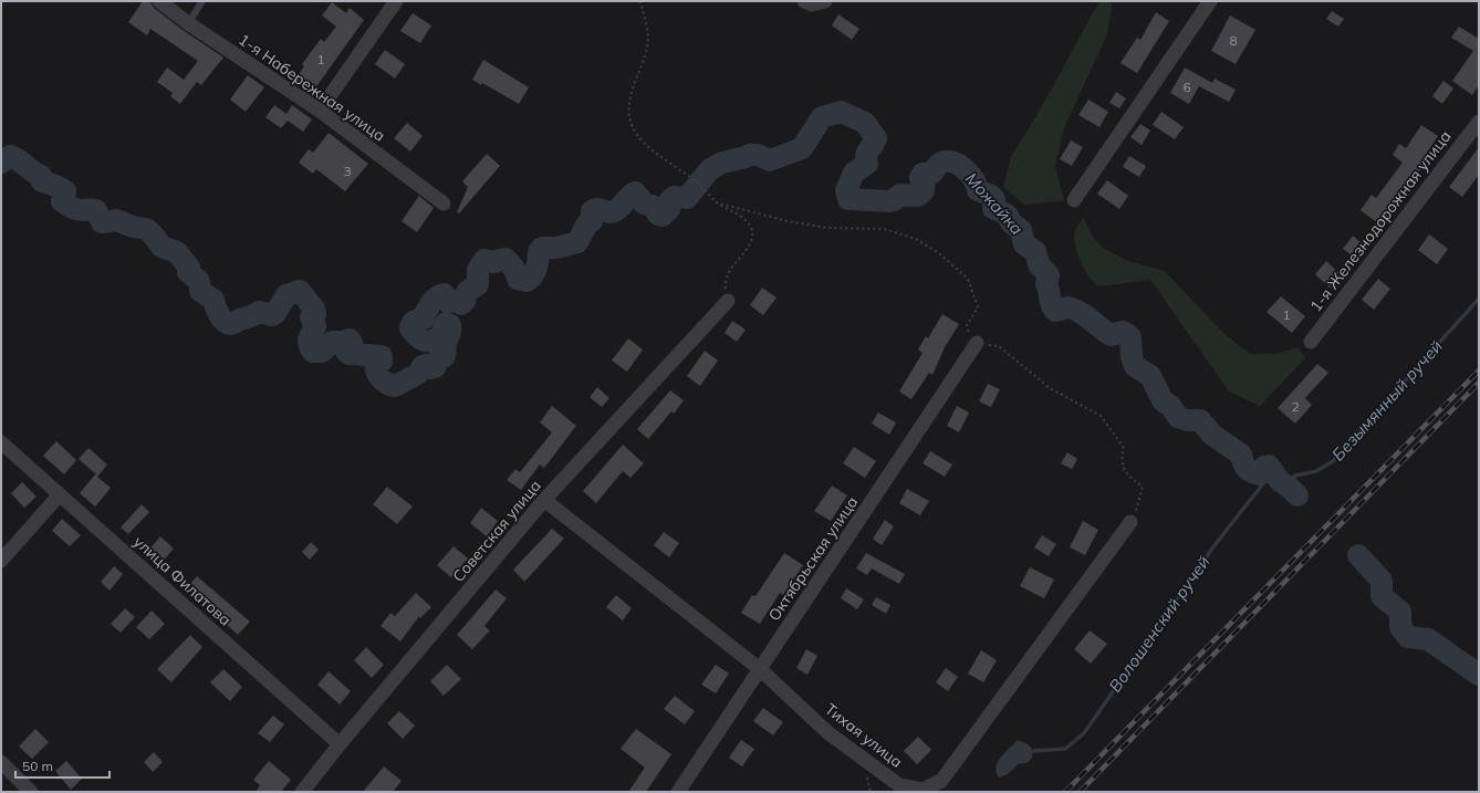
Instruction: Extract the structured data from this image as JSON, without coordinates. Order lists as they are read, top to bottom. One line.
{"streets":{"street":["1-я Набережная улица","1-я Железнодорожная улица","Советская улица","Октябрьская улица","улица Филатова","Тихая улица"]},"crossings":[["Советская улица","улица Филатова"],["Советская улица","Тихая улица"],["Октябрьская улица","Тихая улица"]],"water":["Можайка","Безымянный ручей","Волошенский ручей"],"house_numbers":["8","1","6","3","1","2"],"scale_bar":"50 m"}
